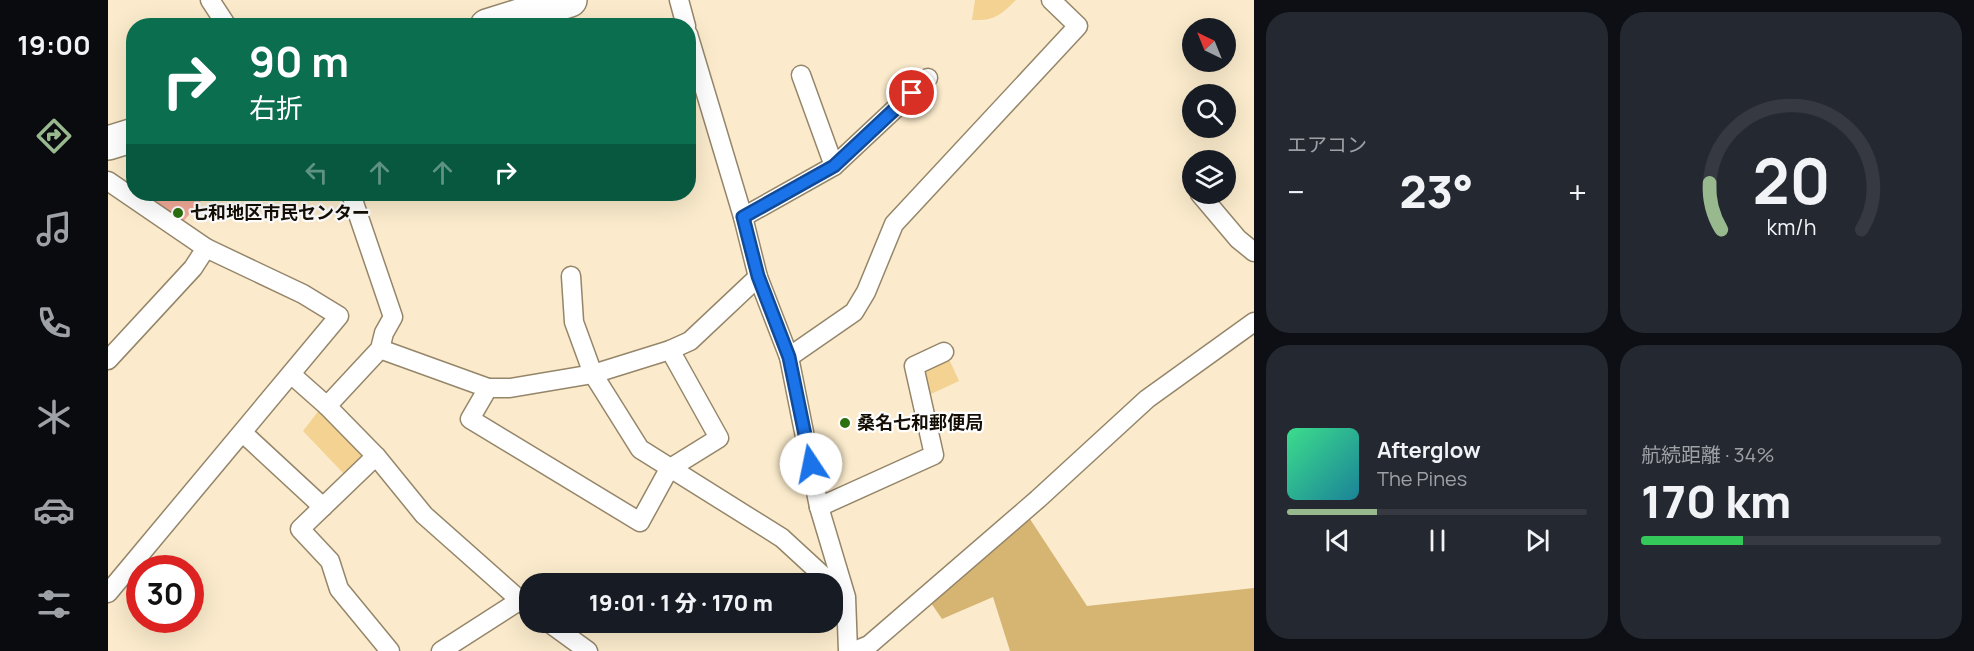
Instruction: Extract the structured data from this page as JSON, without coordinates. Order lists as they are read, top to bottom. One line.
{"places":["七和地区市民センター","桑名七和郵便局"],"north":"top left","page":{"tabs":"19:00","tile":["エアコン",["航続距離 · 34%","170 km"]],"turn":["90 m","右折"],"heat":["−","23°","+"],"song":["Afterglow","The Pines"],"limit":"30","trip":"19:01 · 1 分 · 170 m","gauge":["20","km/h"]}}
